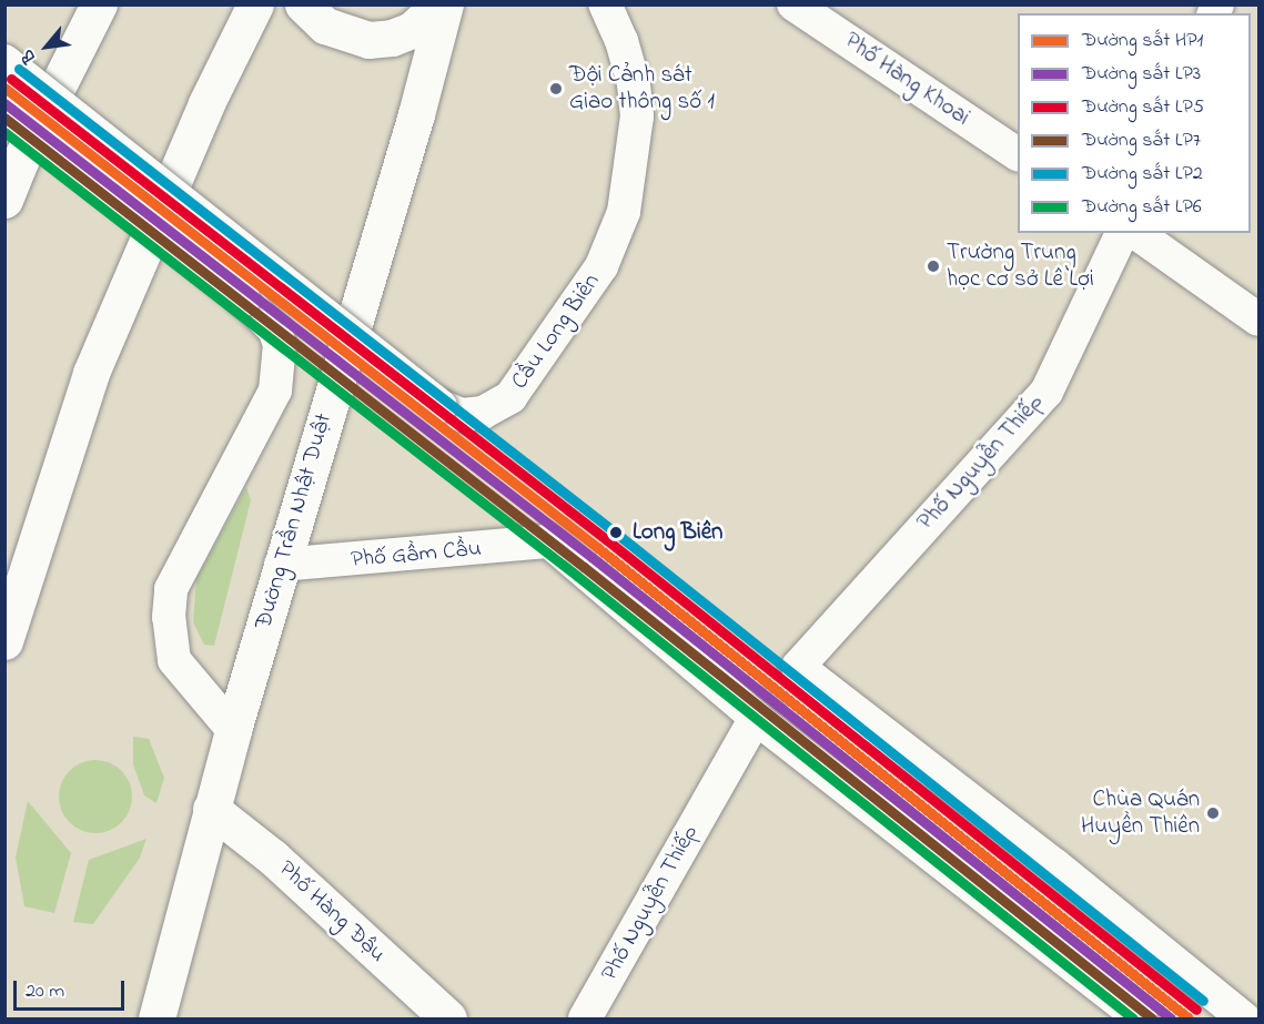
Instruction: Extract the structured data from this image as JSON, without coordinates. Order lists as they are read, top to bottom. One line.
{"streets":{"main road":["Đường Trần Nhật Duật","Phố Hàng Đậu"],"street":["Phố Hàng Khoai","Cầu Long Biên","Phố Nguyễn Thiếp","Phố Gầm Cầu"]},"crossings":[["Phố Nguyễn Thiếp","Phố Gầm Cầu"],["Đường Trần Nhật Duật","Phố Gầm Cầu"],["Đường Trần Nhật Duật","Phố Hàng Đậu"]],"places":["Đội Cảnh sát Giao thông số 1","Trường Trung học cơ sở Lê Lợi","Long Biên","Chùa Quán Huyền Thiên"],"lines":["rail line LP2","rail line LP5","rail line HP1","rail line LP3","rail line LP7","rail line LP6"],"legend":["Đường sắt HP1","Đường sắt LP3","Đường sắt LP5","Đường sắt LP7","Đường sắt LP2","Đường sắt LP6"],"scale_bar":"20 m","north":"bottom left"}
